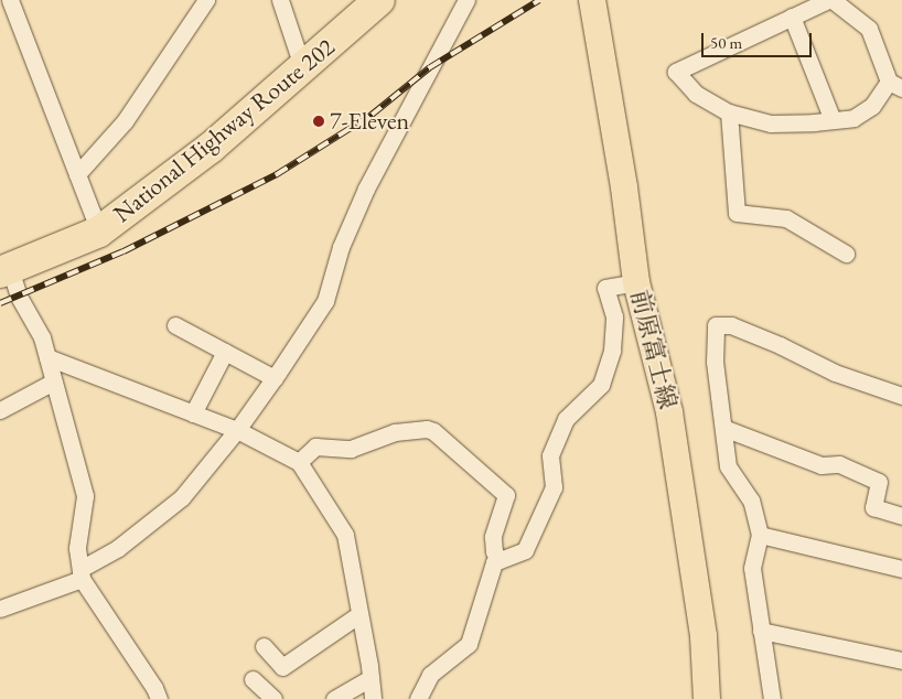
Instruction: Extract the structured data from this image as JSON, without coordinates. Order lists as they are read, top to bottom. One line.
{"streets":{"highway":["National Highway Route 202"],"main road":["前原富士線"]},"places":["7-Eleven"],"scale_bar":"50 m"}
